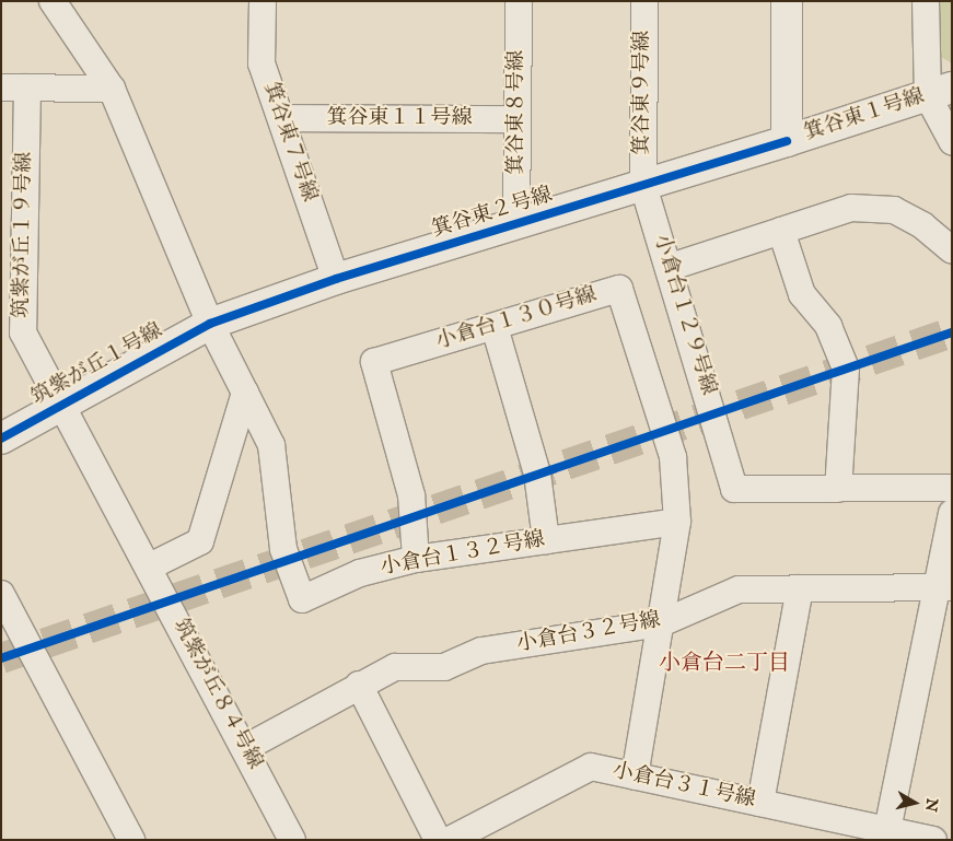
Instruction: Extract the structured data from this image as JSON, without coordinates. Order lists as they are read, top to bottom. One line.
{"streets":{"street":["箕谷東９号線","箕谷東８号線","箕谷東１号線","箕谷東１１号線","箕谷東７号線","箕谷東２号線","筑紫が丘１９号線","小倉台１２９号線","小倉台１３０号線","筑紫が丘１号線","小倉台１３２号線","小倉台３２号線","筑紫が丘８４号線","小倉台３１号線"]},"crossings":[["箕谷東９号線","箕谷東２号線"],["箕谷東９号線","小倉台１２９号線"],["箕谷東８号線","箕谷東１１号線"],["箕谷東８号線","箕谷東２号線"],["箕谷東１号線","箕谷東２号線"],["箕谷東１１号線","箕谷東７号線"],["箕谷東７号線","箕谷東２号線"],["箕谷東２号線","小倉台１２９号線"],["箕谷東２号線","筑紫が丘１号線"],["筑紫が丘１９号線","筑紫が丘１号線"],["筑紫が丘１９号線","筑紫が丘８４号線"],["小倉台１３０号線","小倉台１３２号線"],["筑紫が丘１号線","筑紫が丘８４号線"],["小倉台３２号線","筑紫が丘８４号線"]],"districts":["小倉台二丁目"],"north":"right"}
